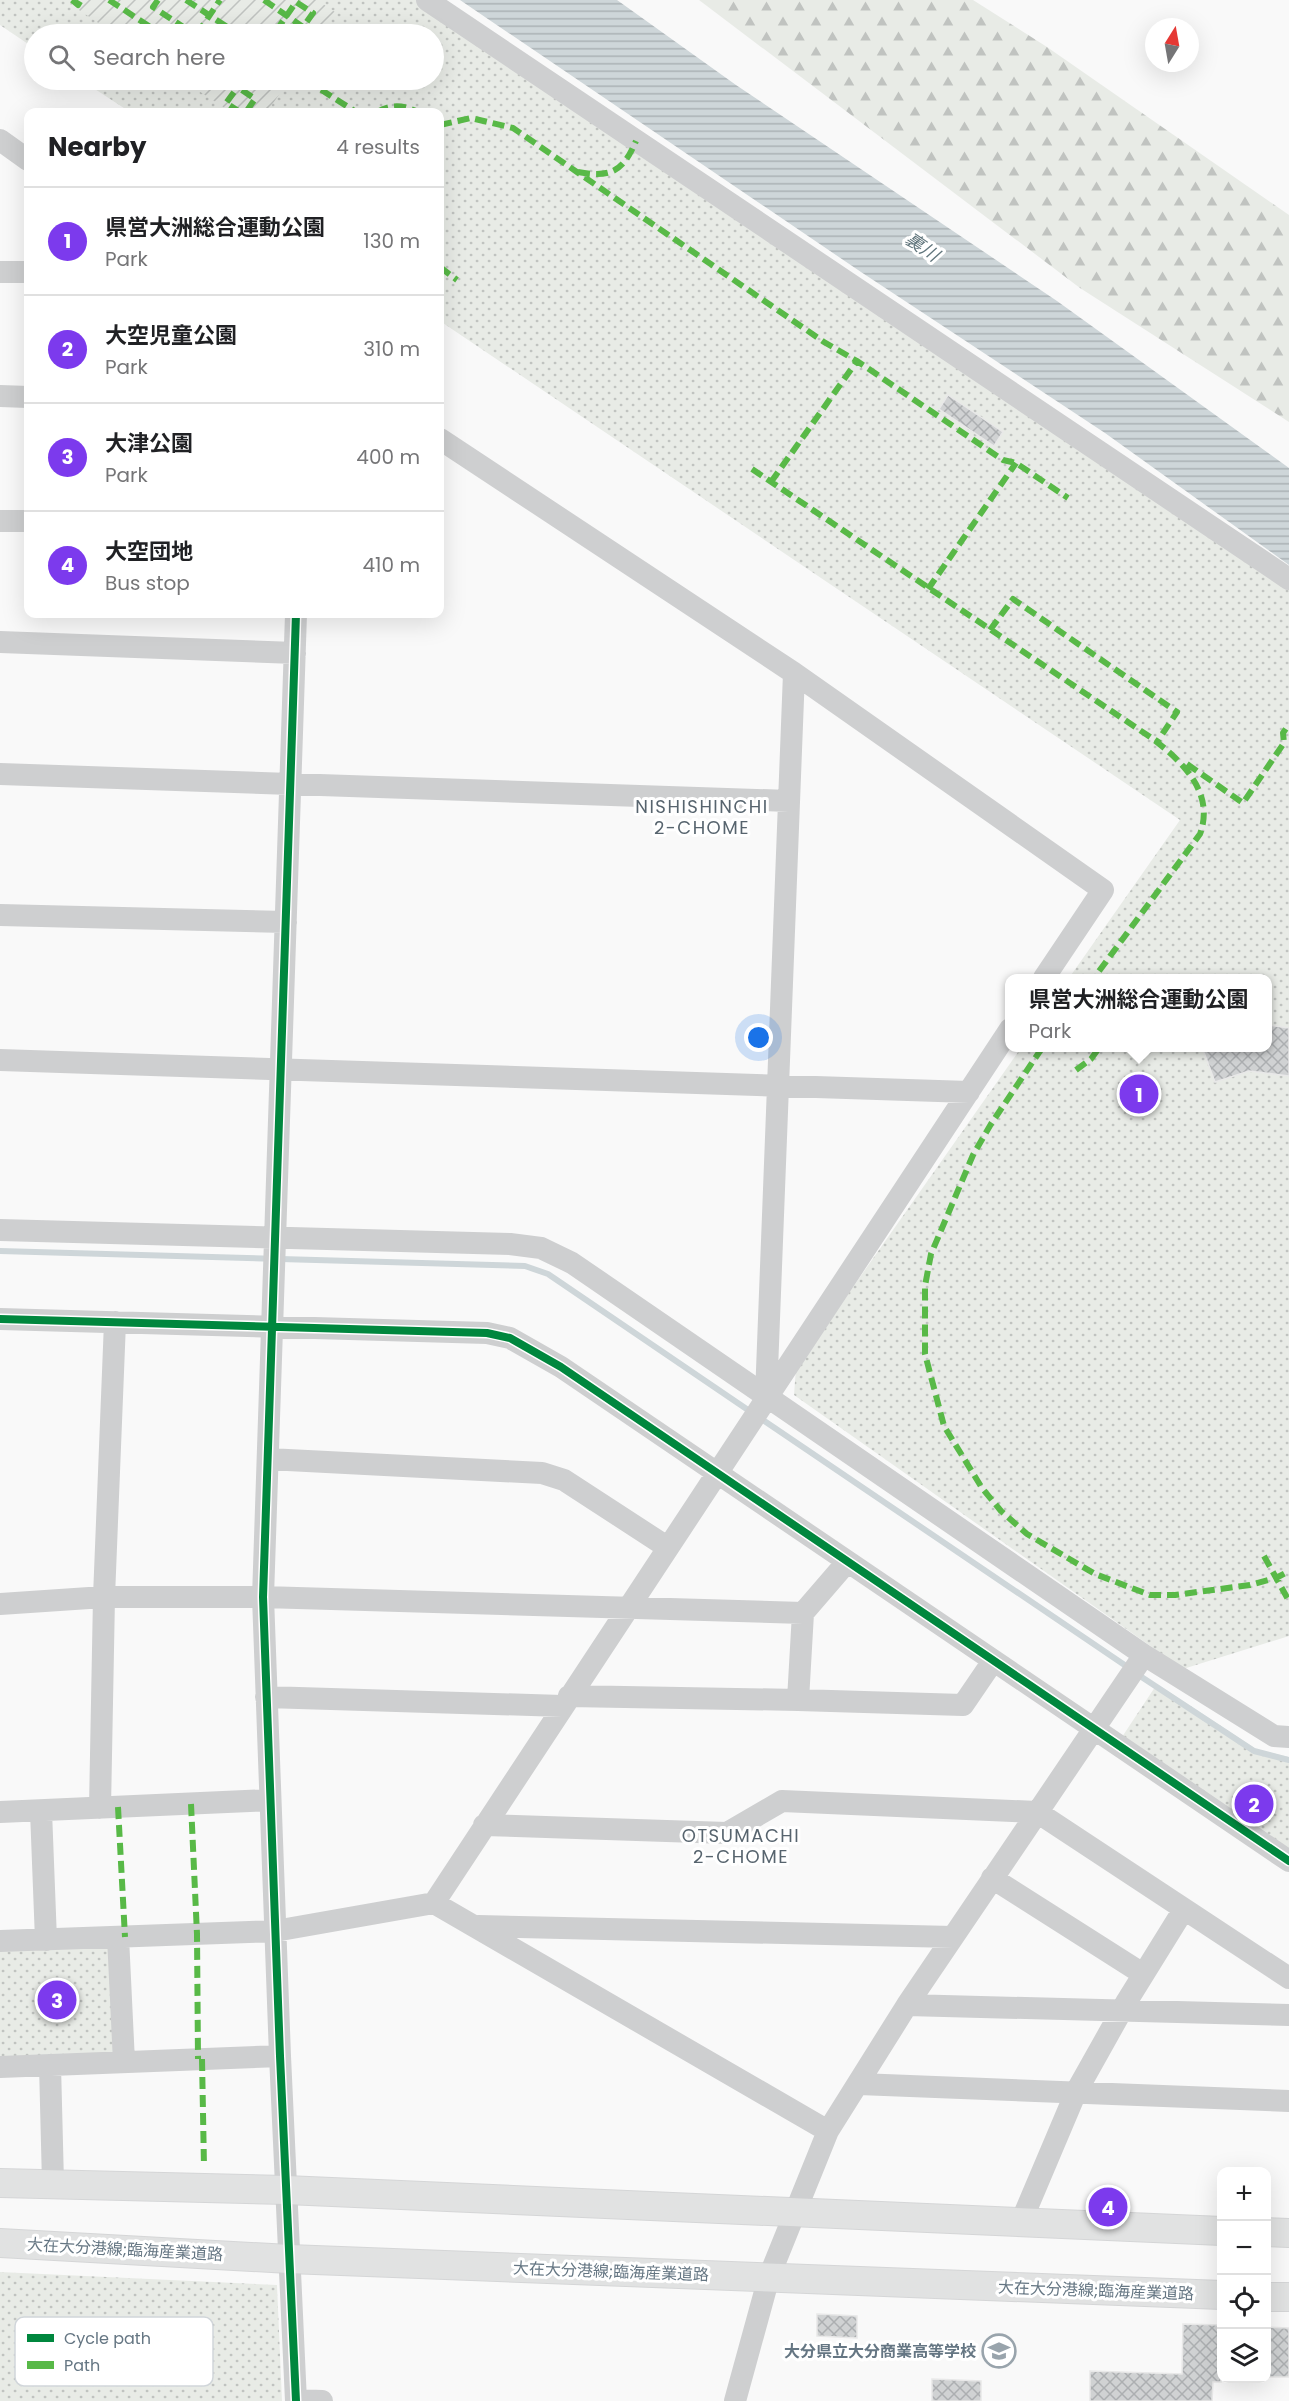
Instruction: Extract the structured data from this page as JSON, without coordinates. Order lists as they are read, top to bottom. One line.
{"streets":{"main road":["大在大分港線;臨海産業道路"]},"districts":["NISHISHINCHI 2-CHOME","OTSUMACHI 2-CHOME"],"water":["裏川"],"places":{"school or university":["大分県立大分商業高等学校"]},"legend":["Cycle path","Path"],"north":"top","page":{"search":"Search here","heading":["Nearby","4 results"],"list":[{"mark":"1","name":"県営大洲総合運動公園","note":"Park","value":"130 m"},{"mark":"2","name":"大空児童公園","note":"Park","value":"310 m"},{"mark":"3","name":"大津公園","note":"Park","value":"400 m"},{"mark":"4","name":"大空団地","note":"Bus stop","value":"410 m"}],"popup":["県営大洲総合運動公園","Park"],"pins":["1","2","3","4"],"map_buttons":["+","−"]}}
